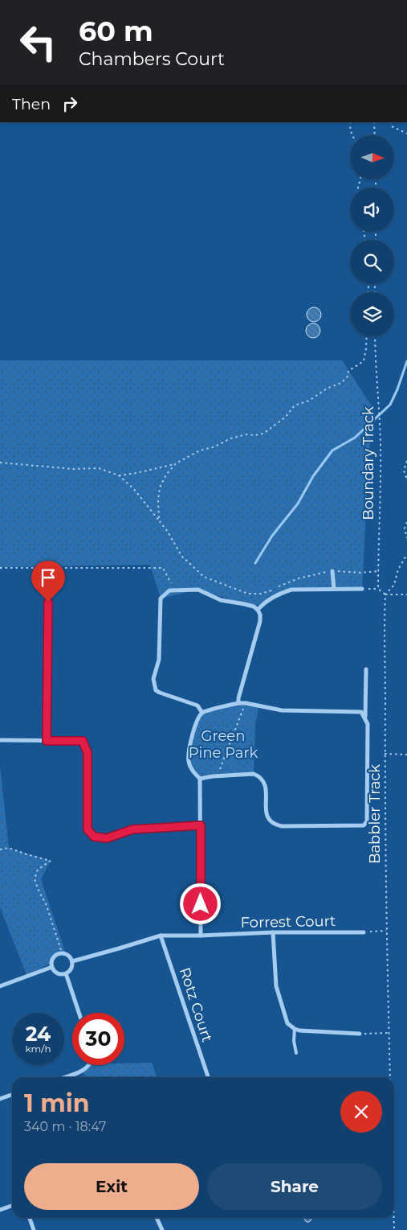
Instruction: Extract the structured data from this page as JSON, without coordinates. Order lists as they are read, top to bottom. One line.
{"streets":{"street":["Forrest Court","Rotz Court"],"path":["Boundary Track","Babbler Track"]},"crossings":[["Forrest Court","Rotz Court"]],"parks":["Green Pine Park"],"north":"right","page":{"turn":["60 m","Chambers Court"],"then":"Then","speed":"24 km/h","limit":"30","heading":["1 min","340 m · 18:47"],"buttons":["Exit","Share"]}}
